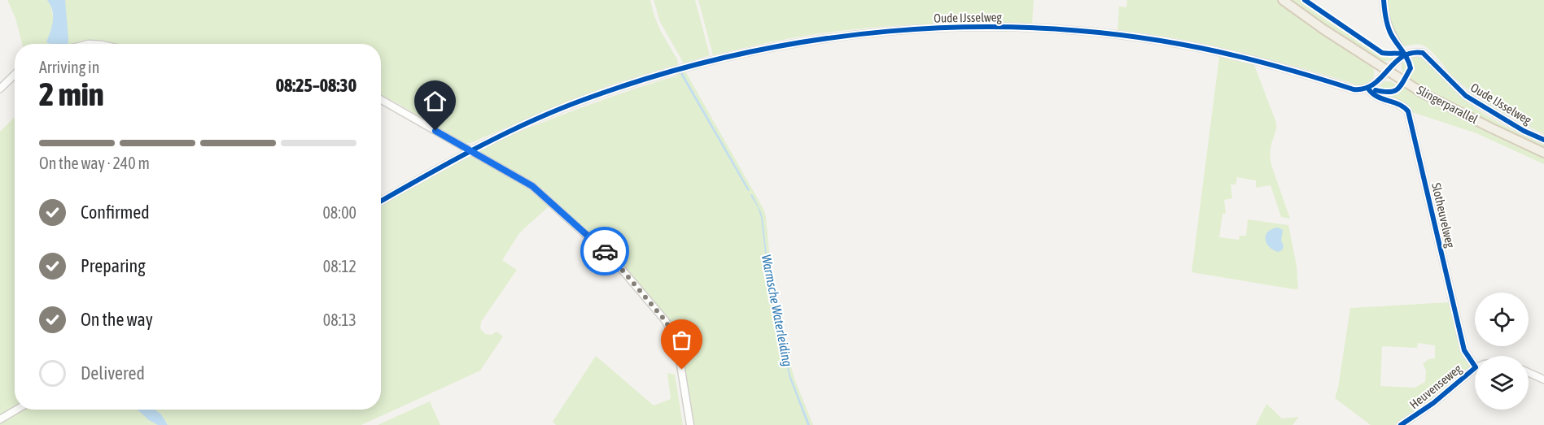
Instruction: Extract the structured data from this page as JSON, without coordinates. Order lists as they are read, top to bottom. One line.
{"streets":{"main road":["Slingerparallel"],"street":["Oude IJsselweg","Slotheuvelweg","Heuvenseweg"]},"crossings":[["Oude IJsselweg","Slotheuvelweg"]],"water":["Warmsche Waterleiding"],"page":{"heading":["2 min","Arriving in","08:25–08:30"],"bar":"On the way · 240 m","list":[["Confirmed","08:00"],["Preparing","08:12"],["On the way","08:13"],"Delivered"]}}
